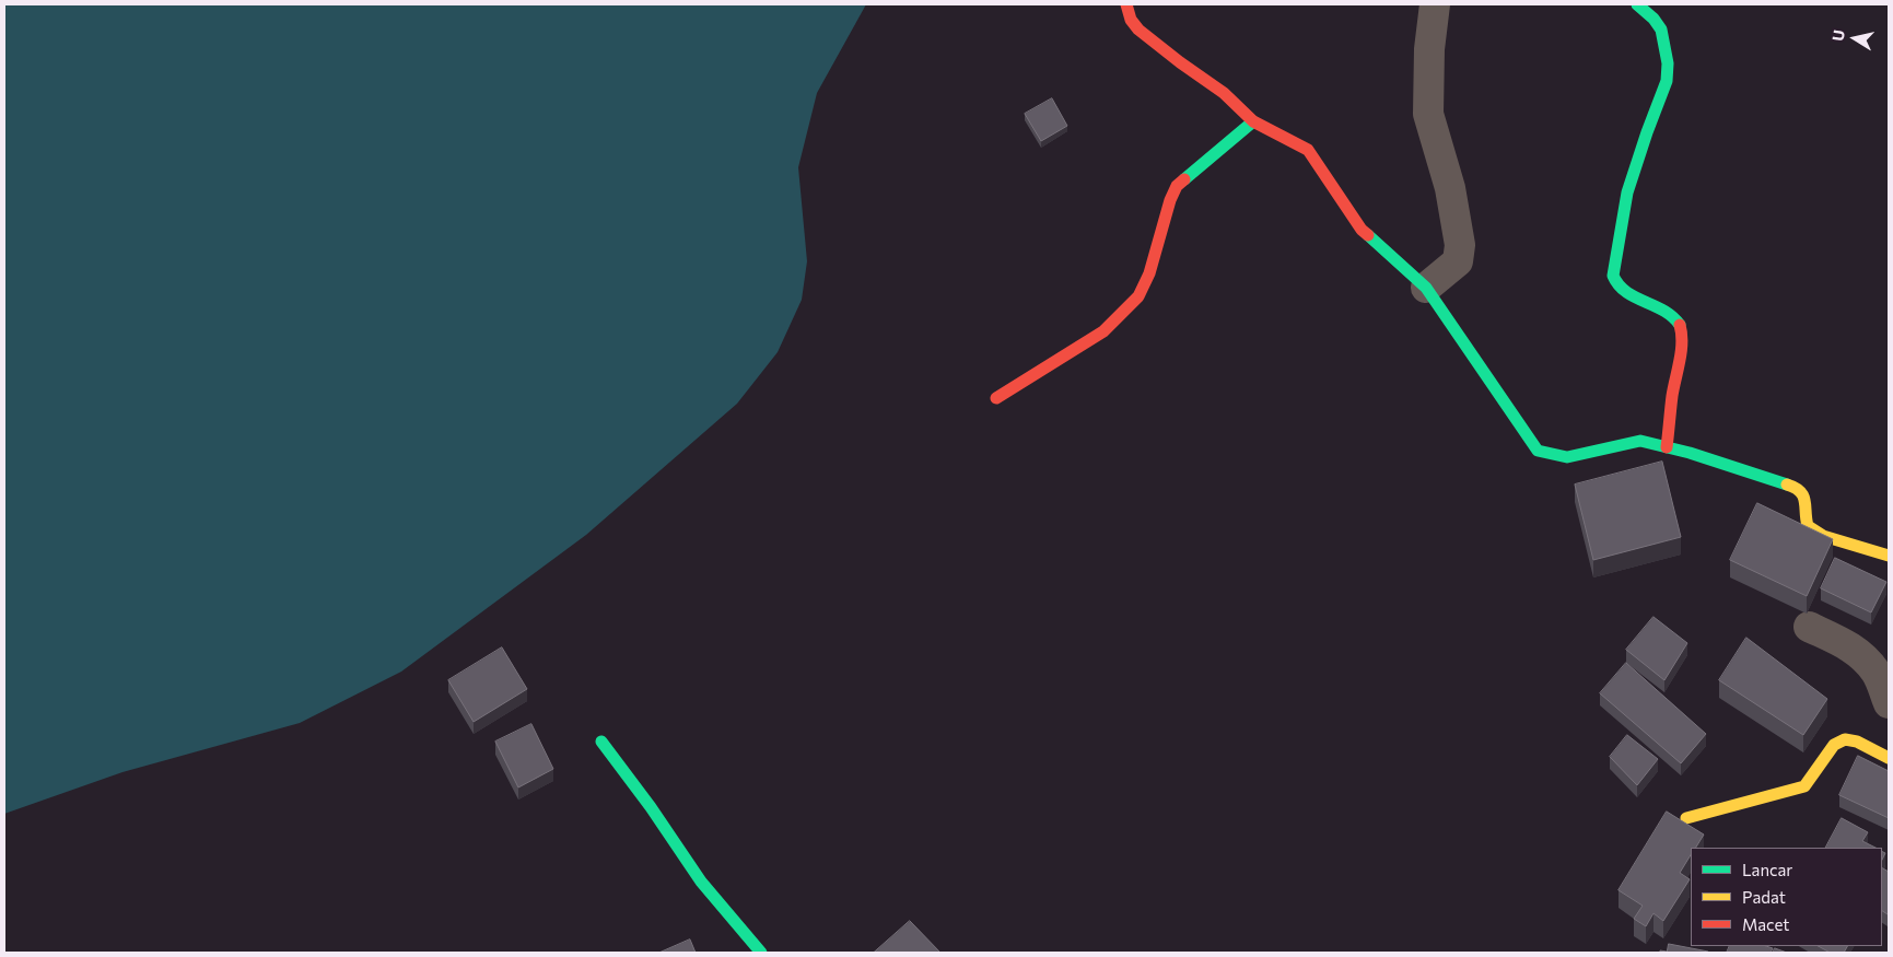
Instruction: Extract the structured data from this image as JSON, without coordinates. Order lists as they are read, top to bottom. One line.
{"legend":["Lancar","Padat","Macet"],"north":"left"}
